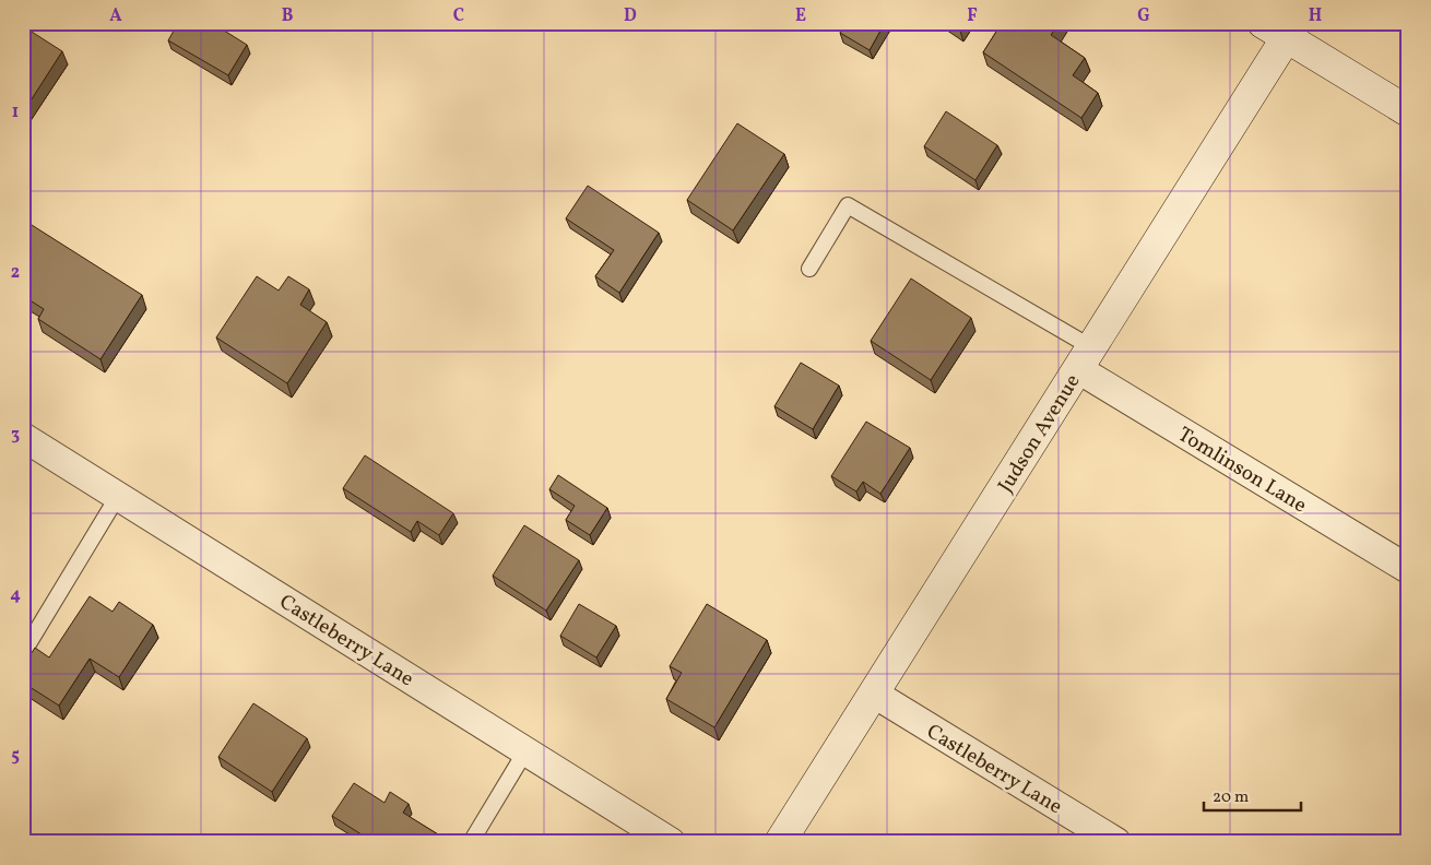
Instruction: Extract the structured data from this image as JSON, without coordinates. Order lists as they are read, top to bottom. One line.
{"streets":{"street":["Judson Avenue","Tomlinson Lane","Castleberry Lane"]},"crossings":[["Judson Avenue","Tomlinson Lane"],["Judson Avenue","Castleberry Lane"]],"scale_bar":"20 m","grid":{"columns":["A","B","C","D","E","F","G","H"],"rows":["1","2","3","4","5"]}}
